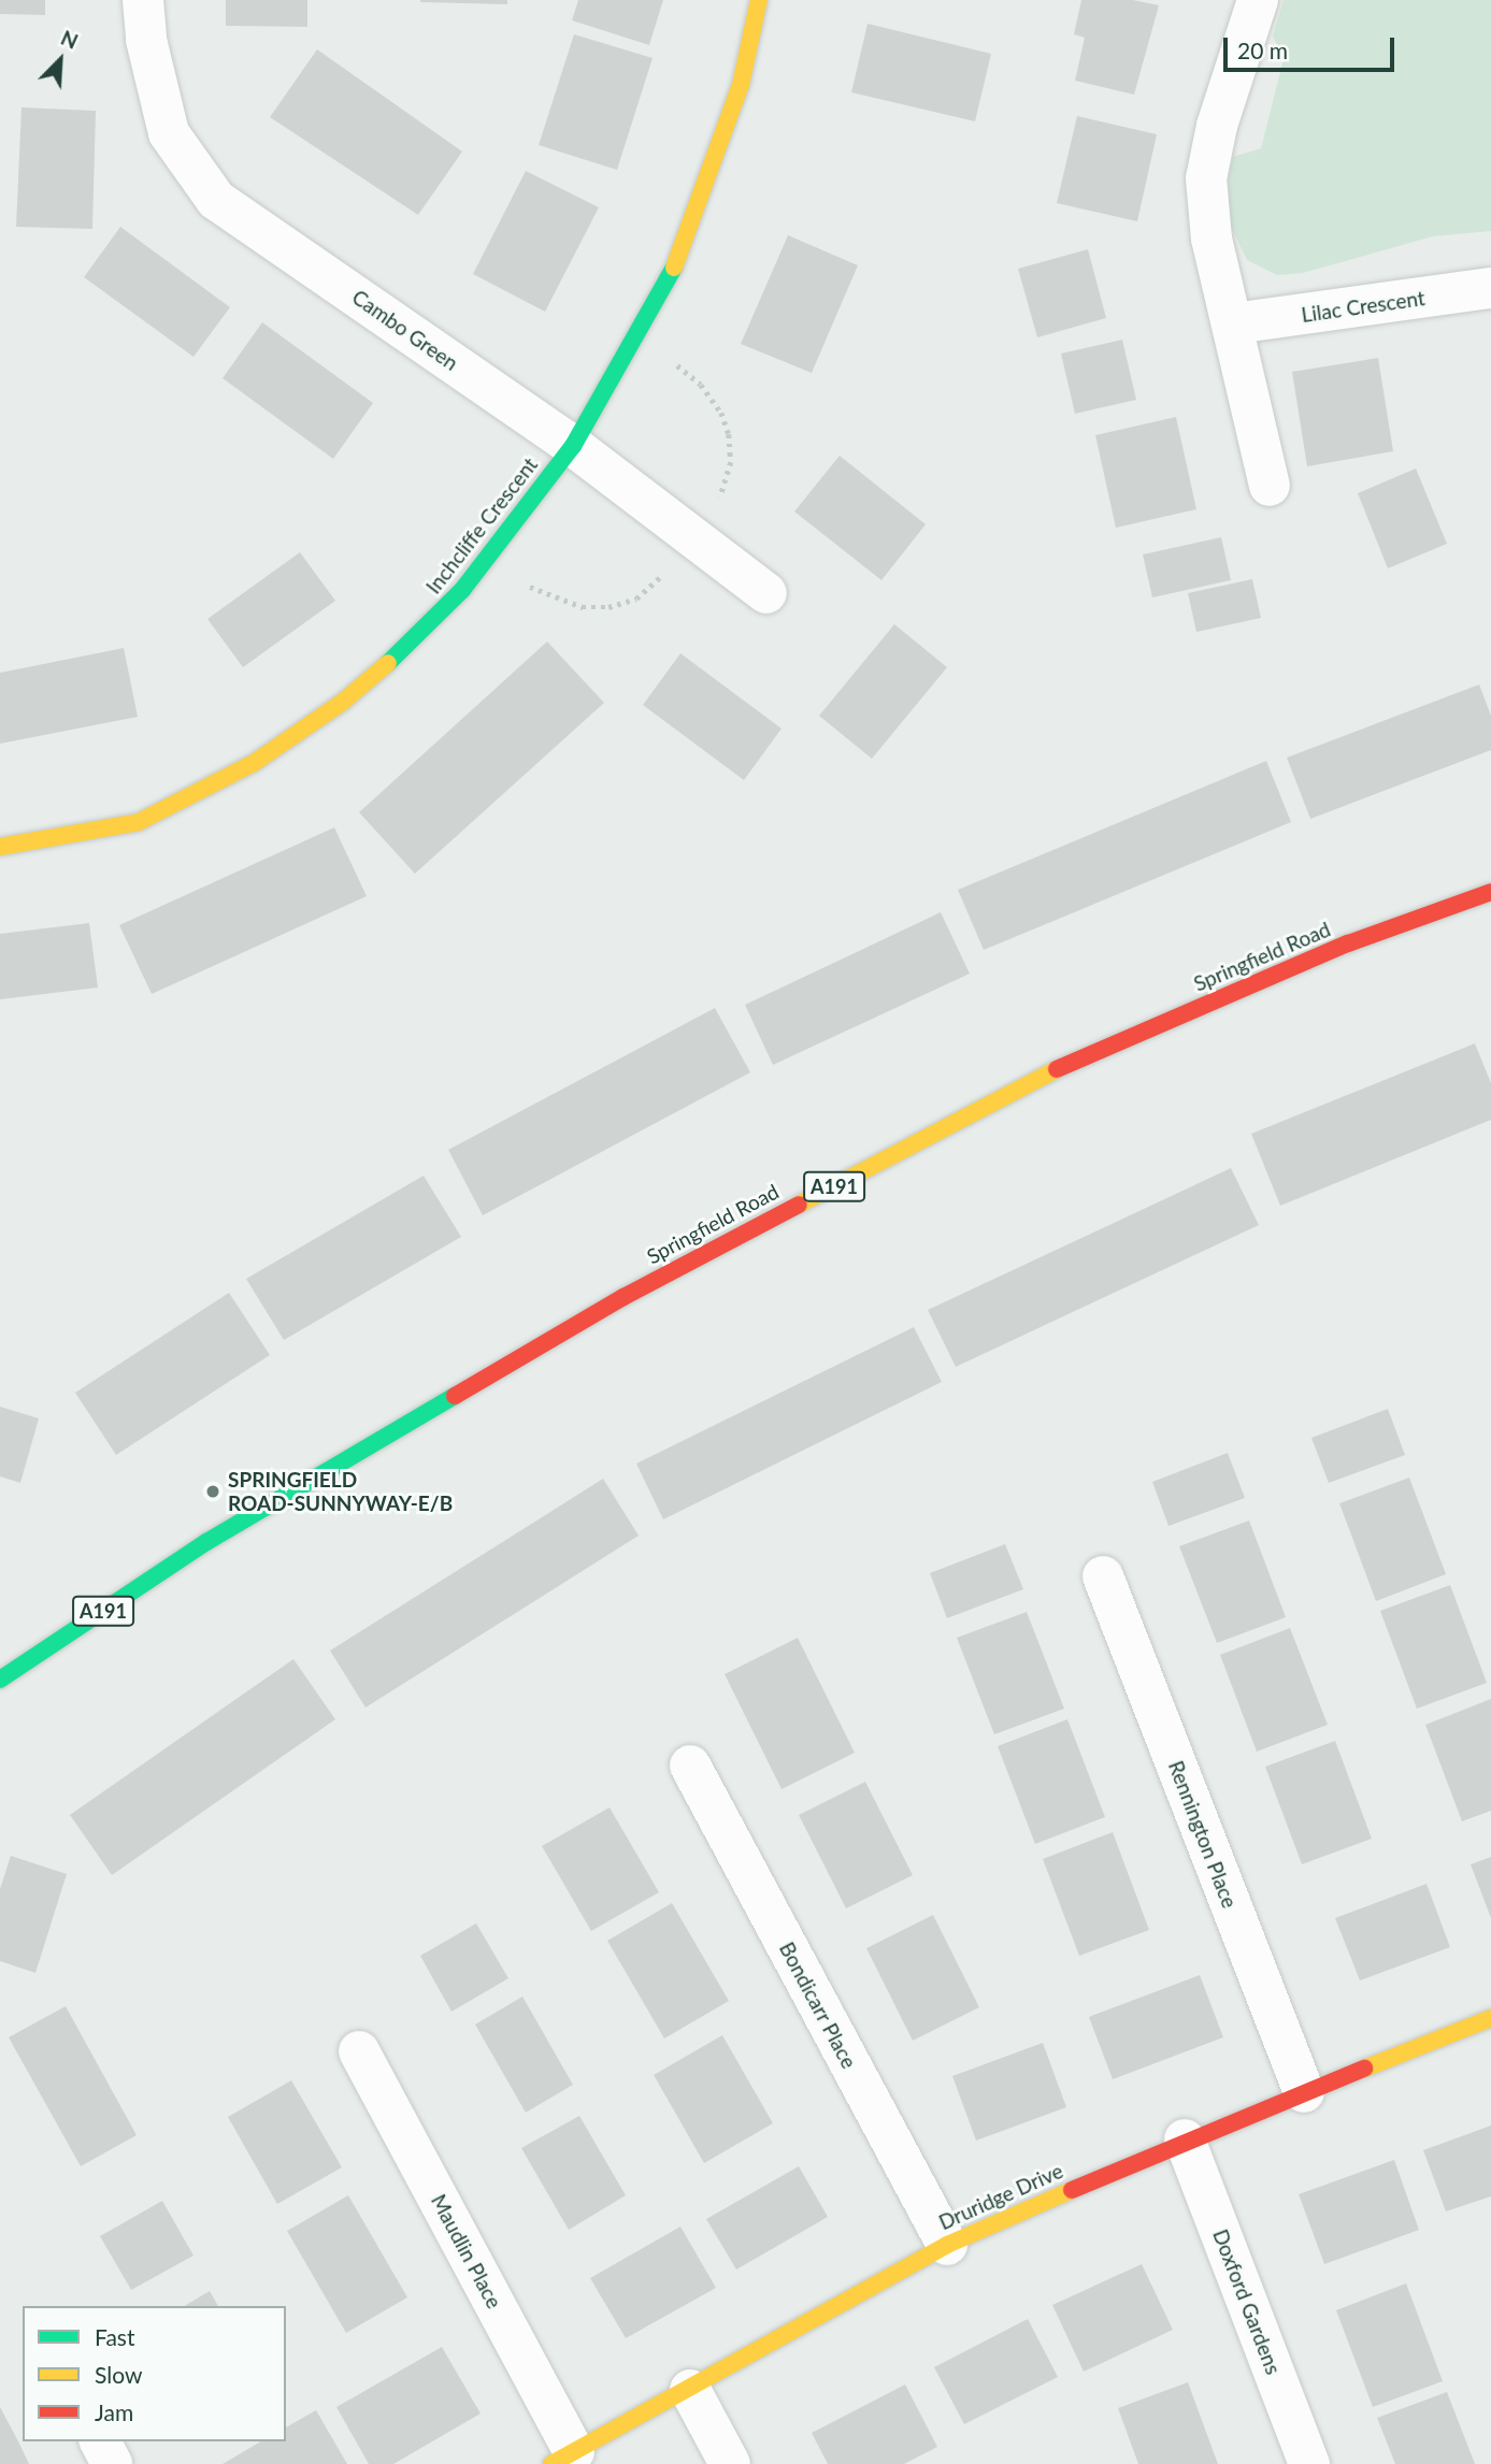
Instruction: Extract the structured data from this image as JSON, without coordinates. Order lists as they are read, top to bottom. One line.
{"streets":{"street":["Lilac Crescent","Cambo Green","Inchcliffe Crescent","Springfield Road","A191","Rennington Place","Bondicarr Place","Druridge Drive","Maudlin Place","Doxford Gardens"]},"crossings":[["Cambo Green","Inchcliffe Crescent"],["Rennington Place","Druridge Drive"],["Bondicarr Place","Druridge Drive"],["Druridge Drive","Maudlin Place"],["Druridge Drive","Doxford Gardens"]],"places":["SPRINGFIELD ROAD-SUNNYWAY-E/B"],"legend":["Fast","Slow","Jam"],"scale_bar":"20 m","north":"top right"}
